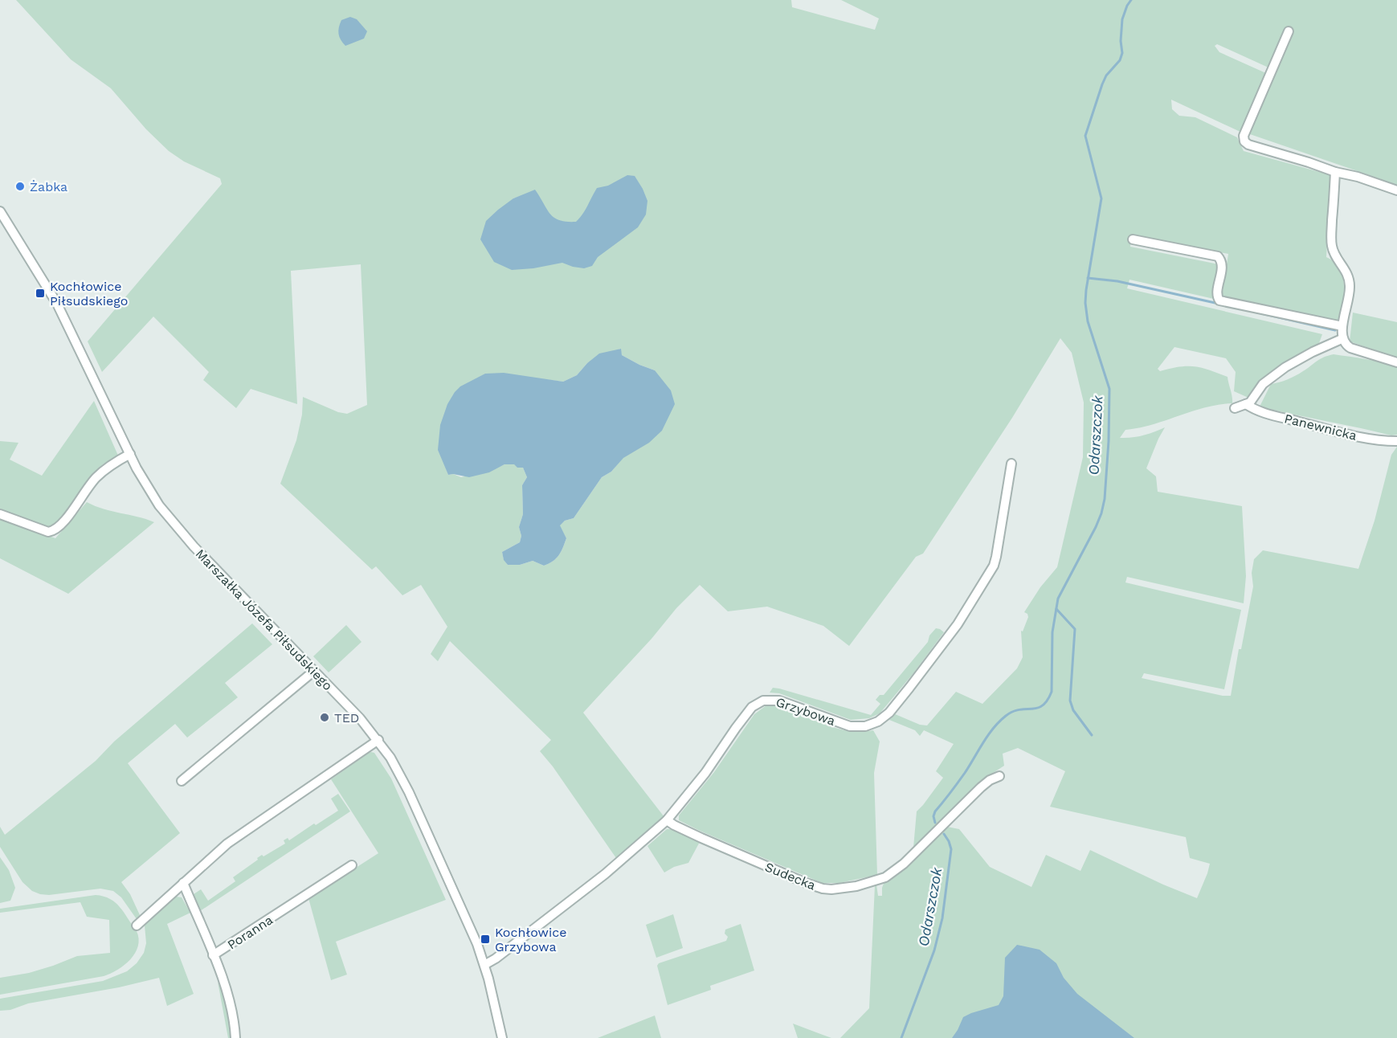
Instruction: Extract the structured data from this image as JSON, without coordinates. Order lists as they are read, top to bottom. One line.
{"streets":{"street":["Panewnicka","Marszałka Józefa Piłsudskiego","Grzybowa","Sudecka","Poranna"]},"crossings":[["Marszałka Józefa Piłsudskiego","Grzybowa"],["Grzybowa","Sudecka"]],"water":["Odarszczok"],"places":{"other":["Żabka","TED"],"transit":["Kochłowice Piłsudskiego","Kochłowice Grzybowa"]}}
